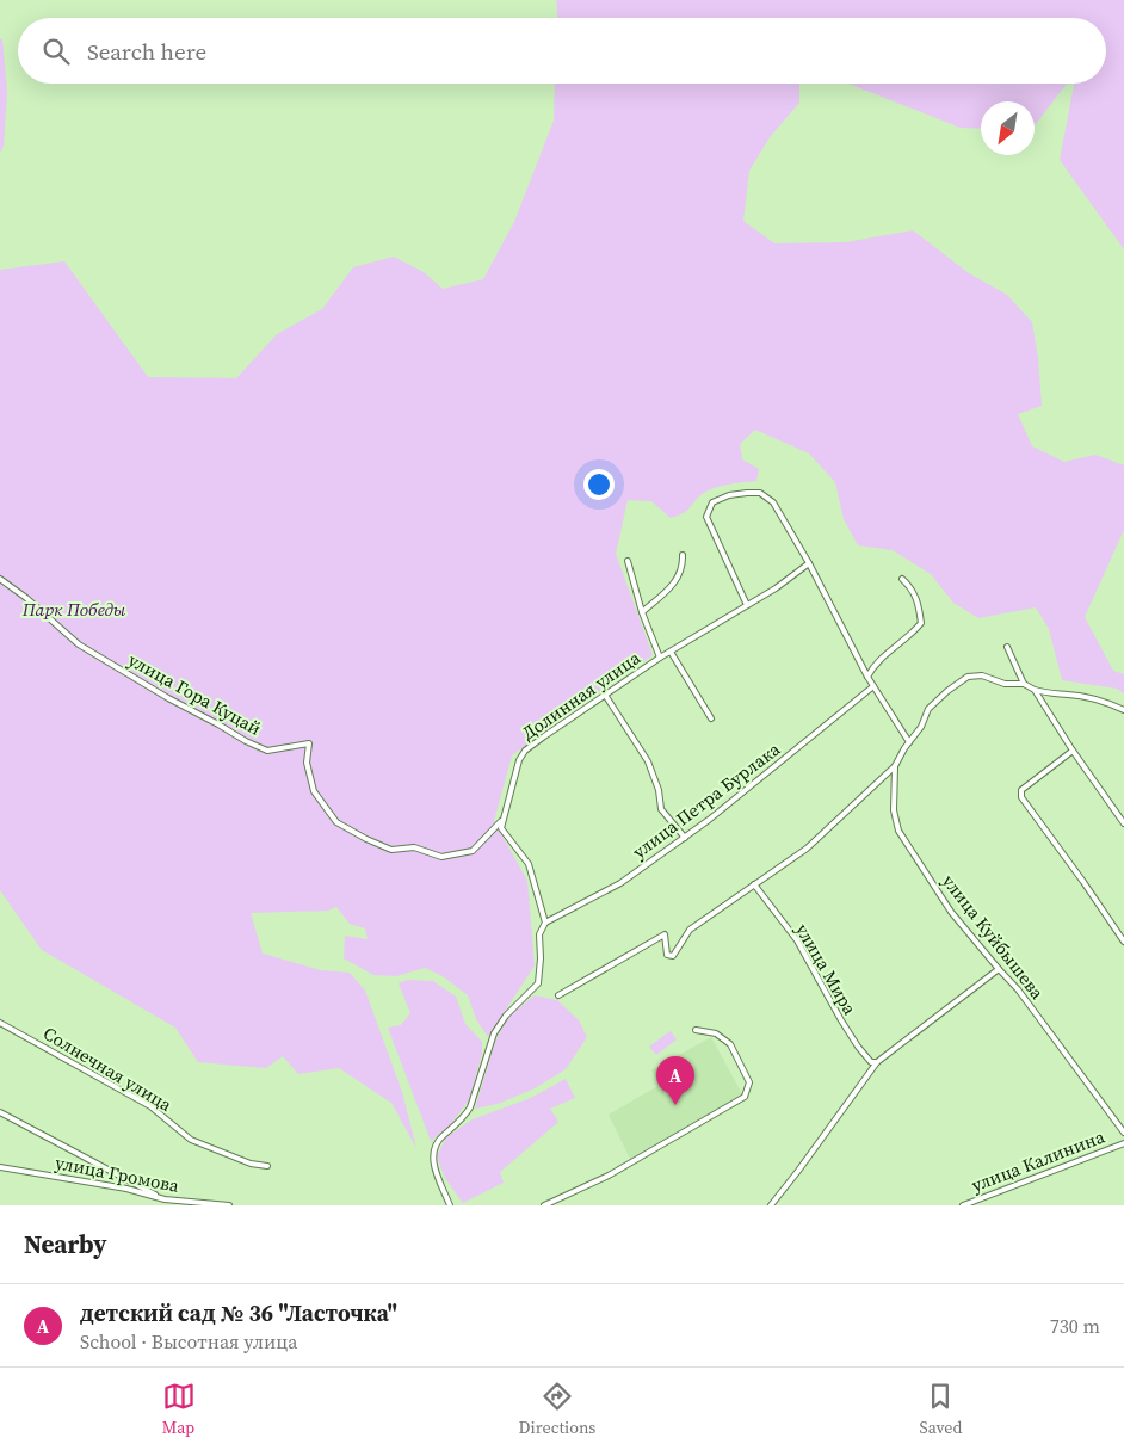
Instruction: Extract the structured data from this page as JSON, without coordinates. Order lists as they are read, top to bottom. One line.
{"streets":{"street":["улица Гора Куцай","Долинная улица","улица Петра Бурлака","улица Куйбышева","улица Мира","Солнечная улица","улица Калинина","улица Громова"]},"crossings":[["улица Гора Куцай","Долинная улица"]],"parks":["Парк Победы"],"north":"bottom left","page":{"search":"Search here","pins":"A","heading":"Nearby","list":[{"mark":"A","name":"детский сад № 36 \"Ласточка\"","note":"School · Высотная улица","value":"730 m"}],"nav":["Map","Directions","Saved"]}}
